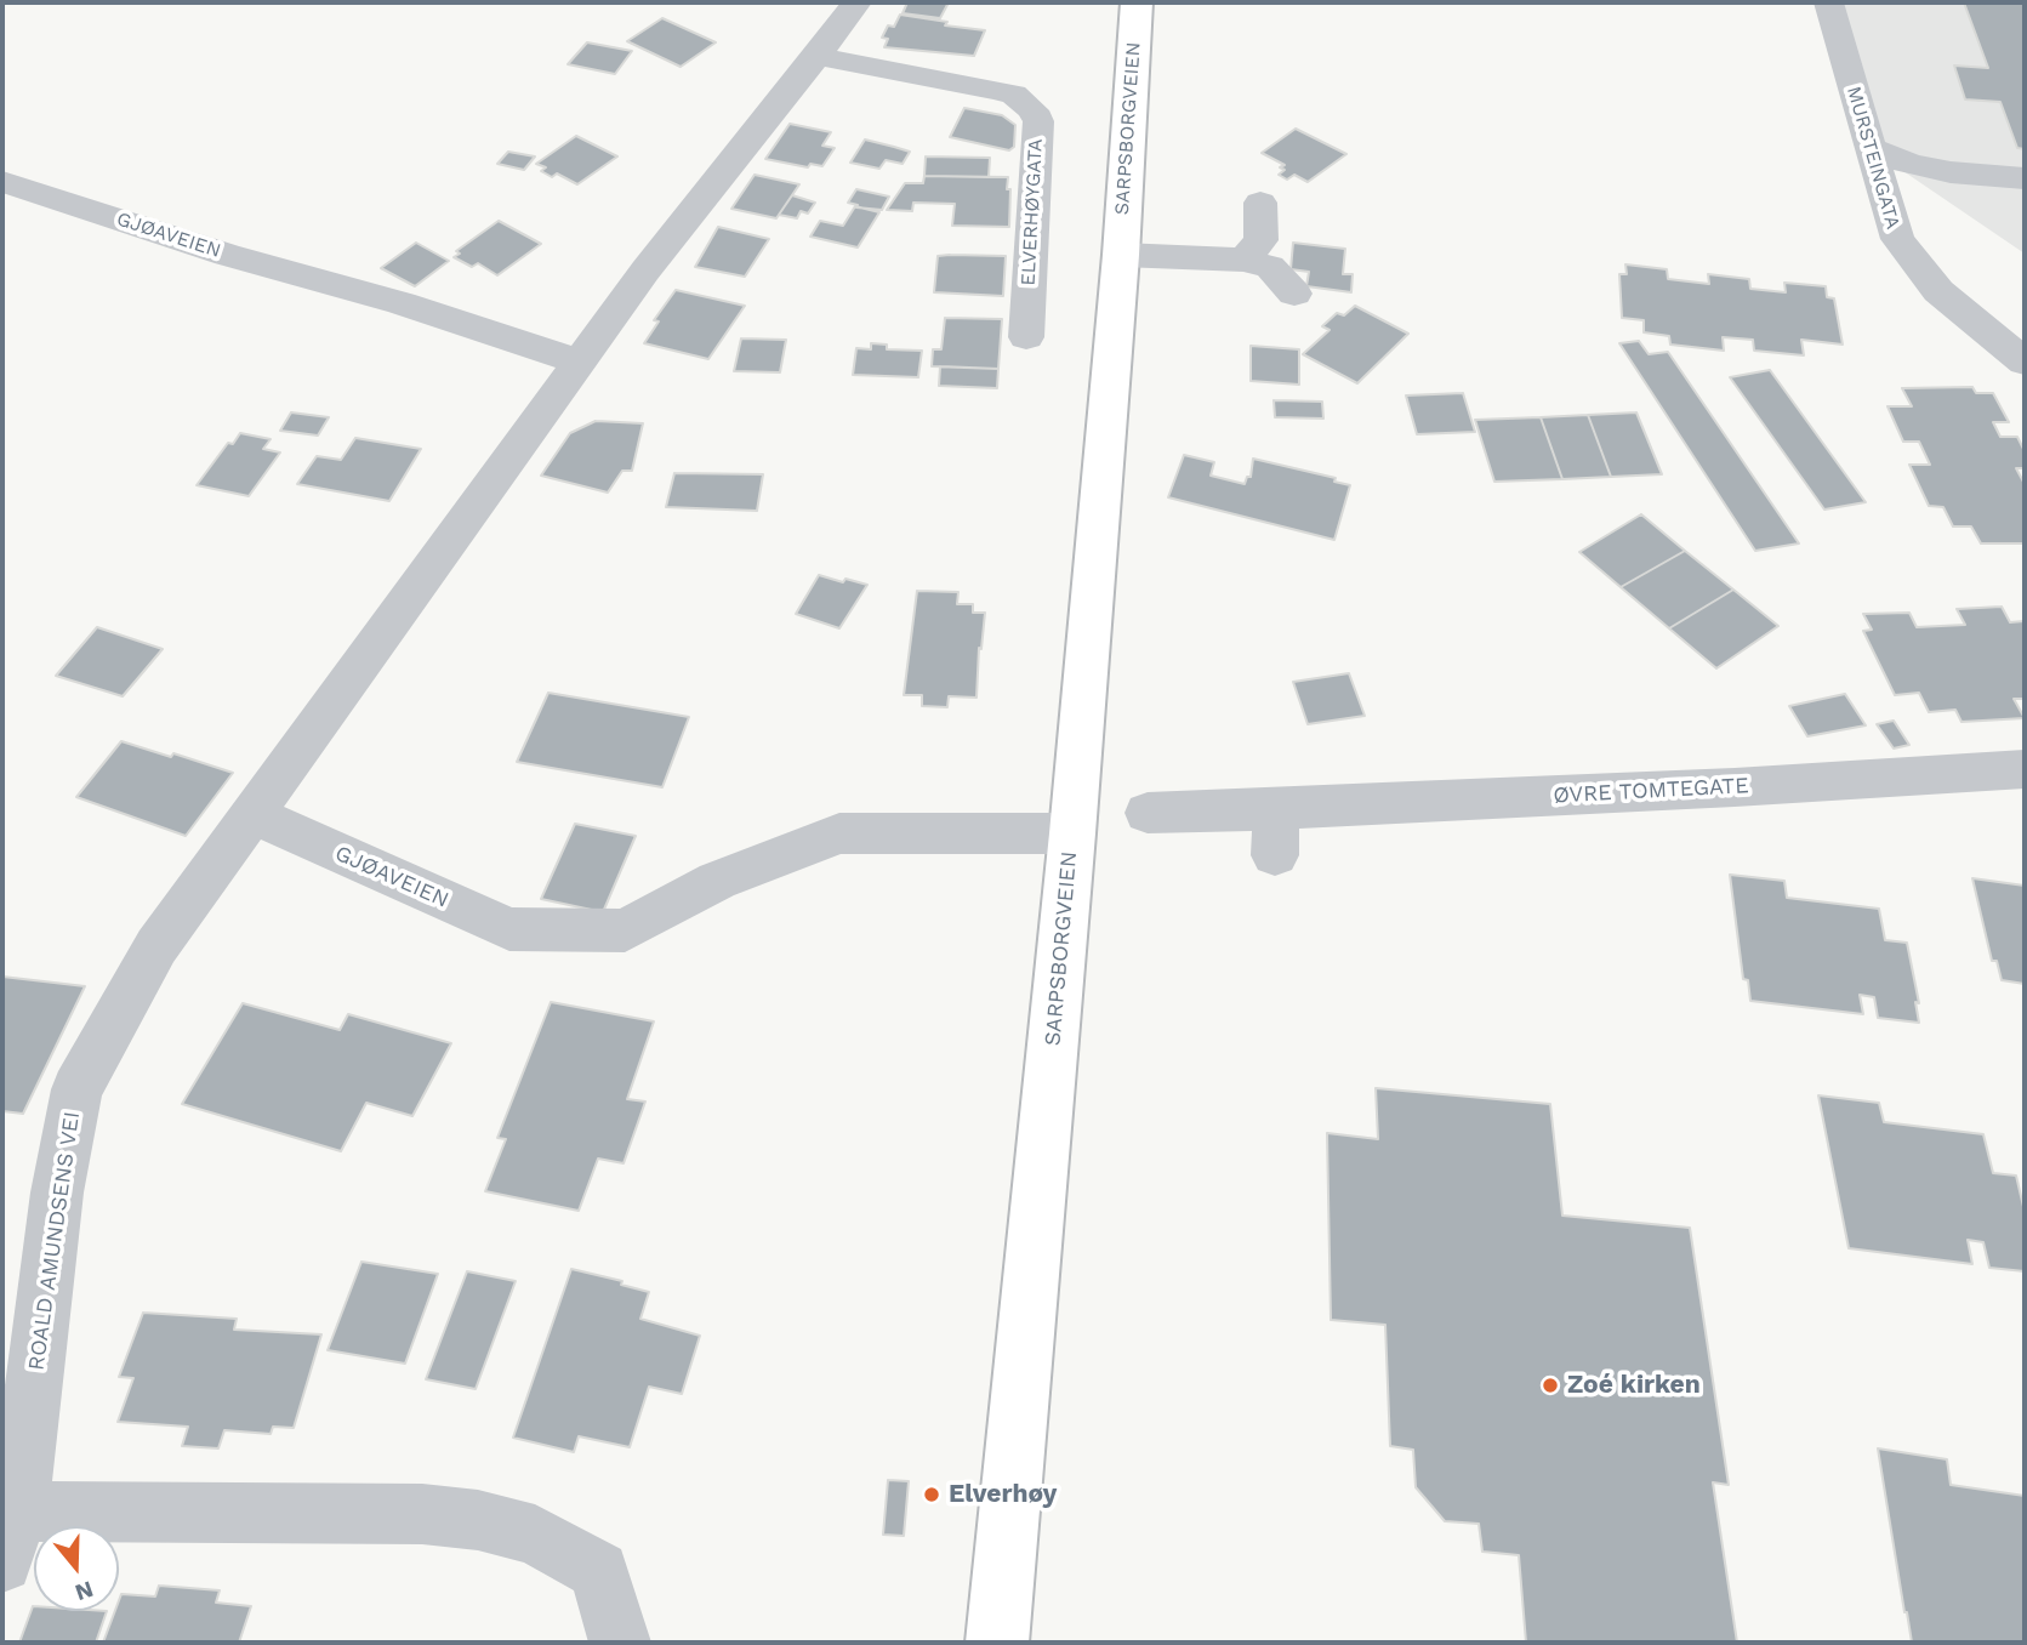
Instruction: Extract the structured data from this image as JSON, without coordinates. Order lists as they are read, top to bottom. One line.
{"streets":{"highway":["SARPSBORGVEIEN"],"street":["MURSTEINGATA","ELVERHØYGATA","GJØAVEIEN","ØVRE TOMTEGATE","ROALD AMUNDSENS VEI"]},"crossings":[["SARPSBORGVEIEN","GJØAVEIEN"],["GJØAVEIEN","ROALD AMUNDSENS VEI"]],"places":["Zoé kirken","Elverhøy"],"north":"bottom"}
